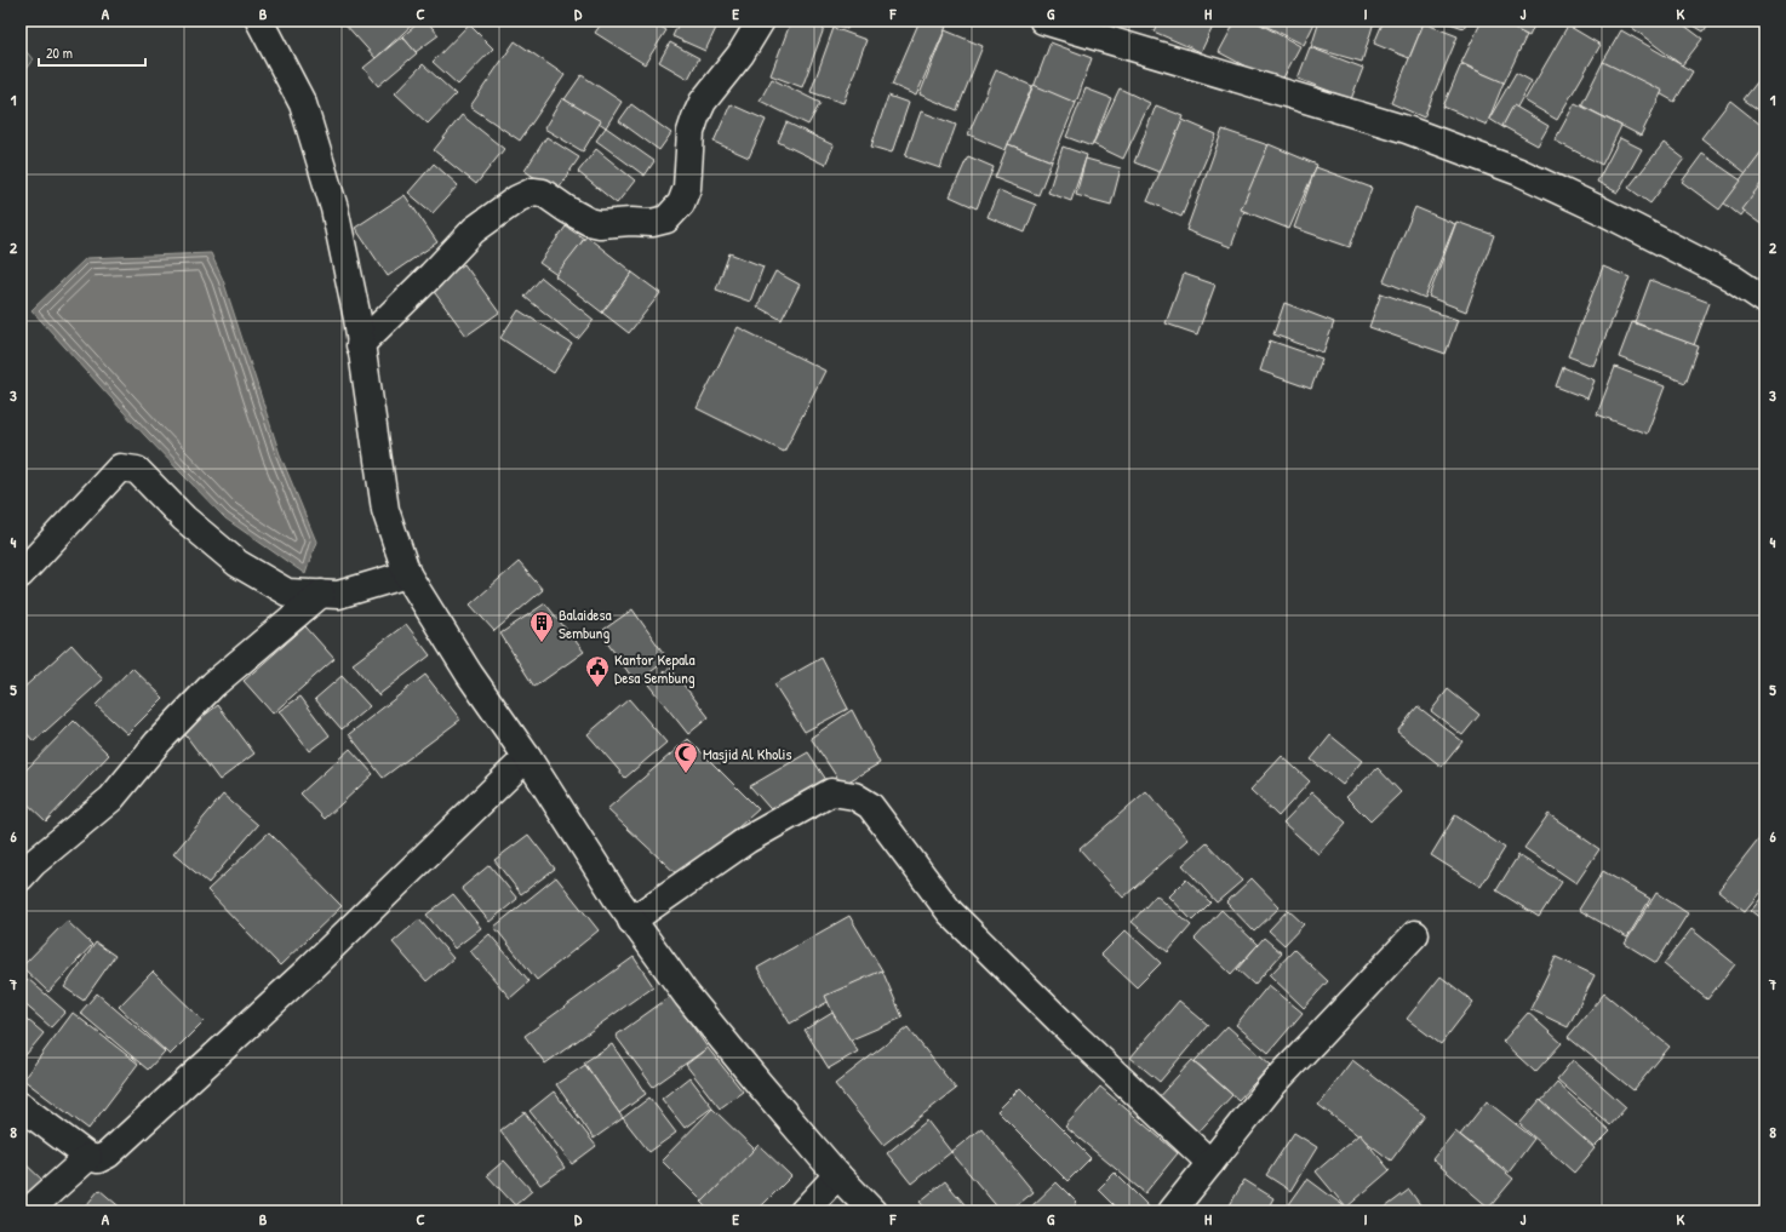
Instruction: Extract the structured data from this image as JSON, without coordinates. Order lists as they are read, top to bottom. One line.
{"places":{"building":["Balaidesa Sembung"],"public building":["Kantor Kepala Desa Sembung"],"mosque":["Masjid Al Kholis"]},"scale_bar":"20 m","grid":{"columns":["A","B","C","D","E","F","G","H","I","J","K"],"rows":["1","2","3","4","5","6","7","8"]}}
